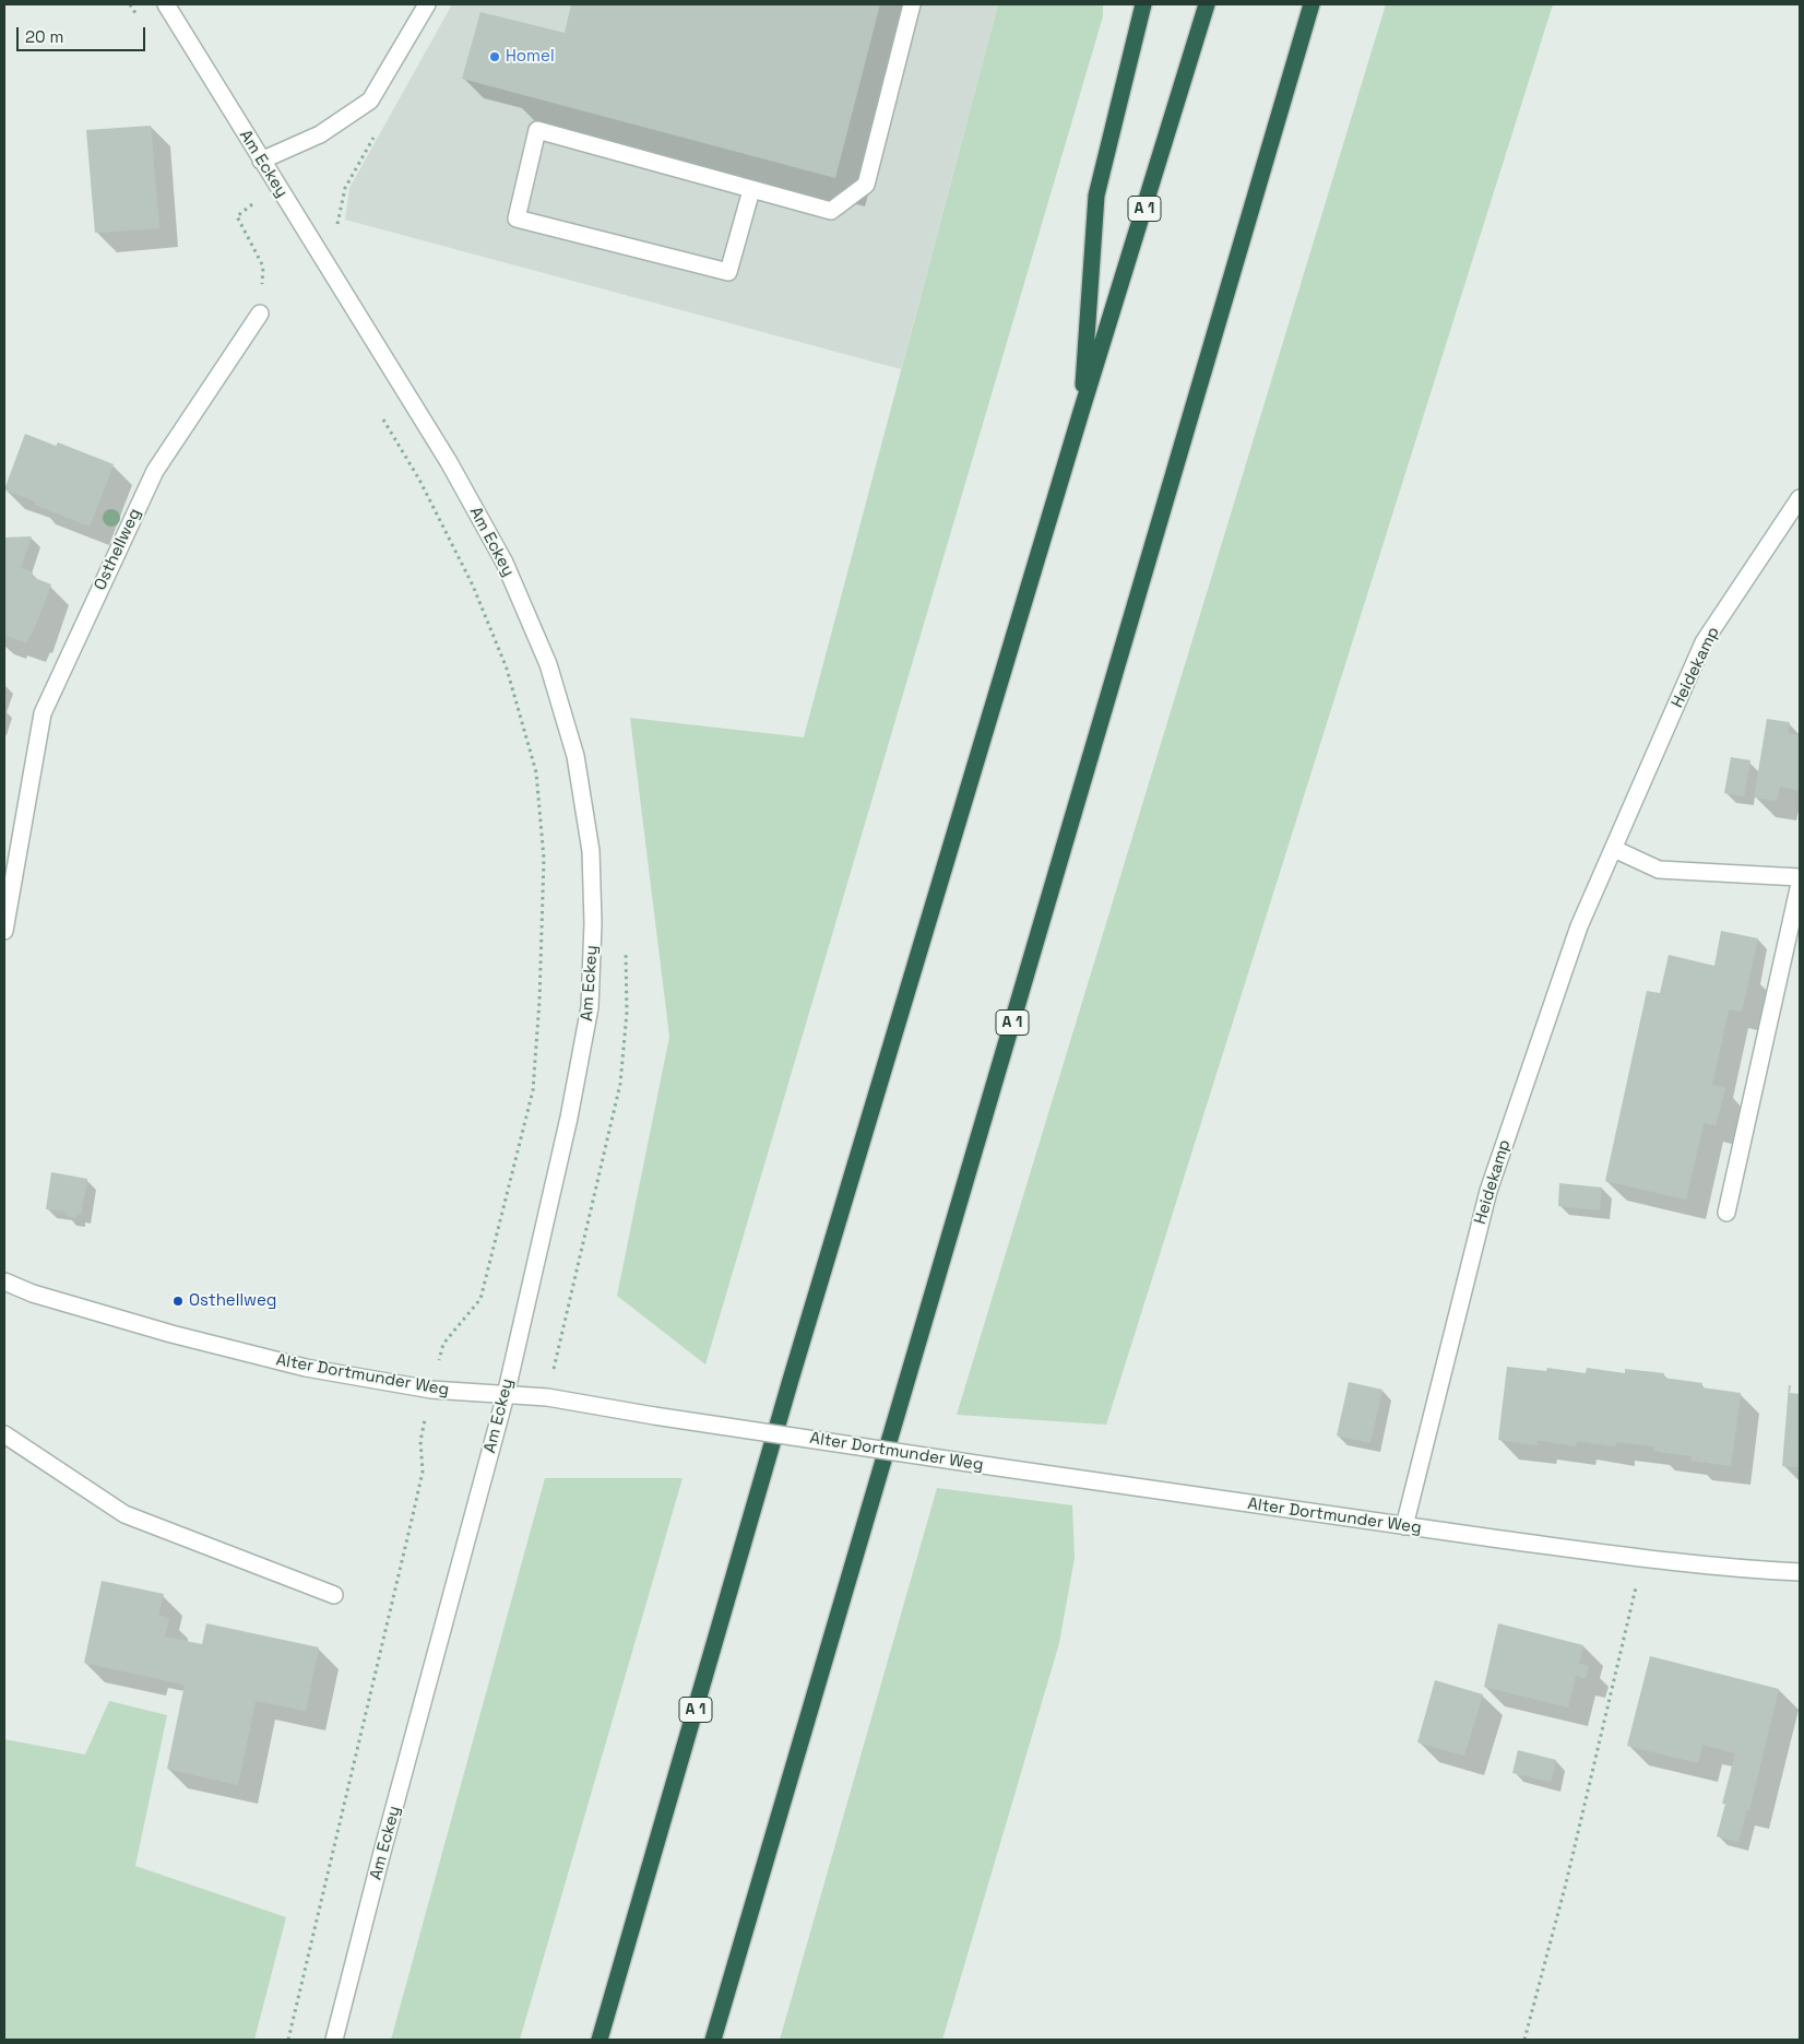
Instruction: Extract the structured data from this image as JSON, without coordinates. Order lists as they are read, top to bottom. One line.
{"streets":{"highway":["A 1"],"street":["Am Eckey","Osthellweg","Heidekamp","Alter Dortmunder Weg"]},"crossings":[["Am Eckey","Alter Dortmunder Weg"],["Heidekamp","Alter Dortmunder Weg"]],"places":["Homel","Osthellweg"],"scale_bar":"20 m"}
